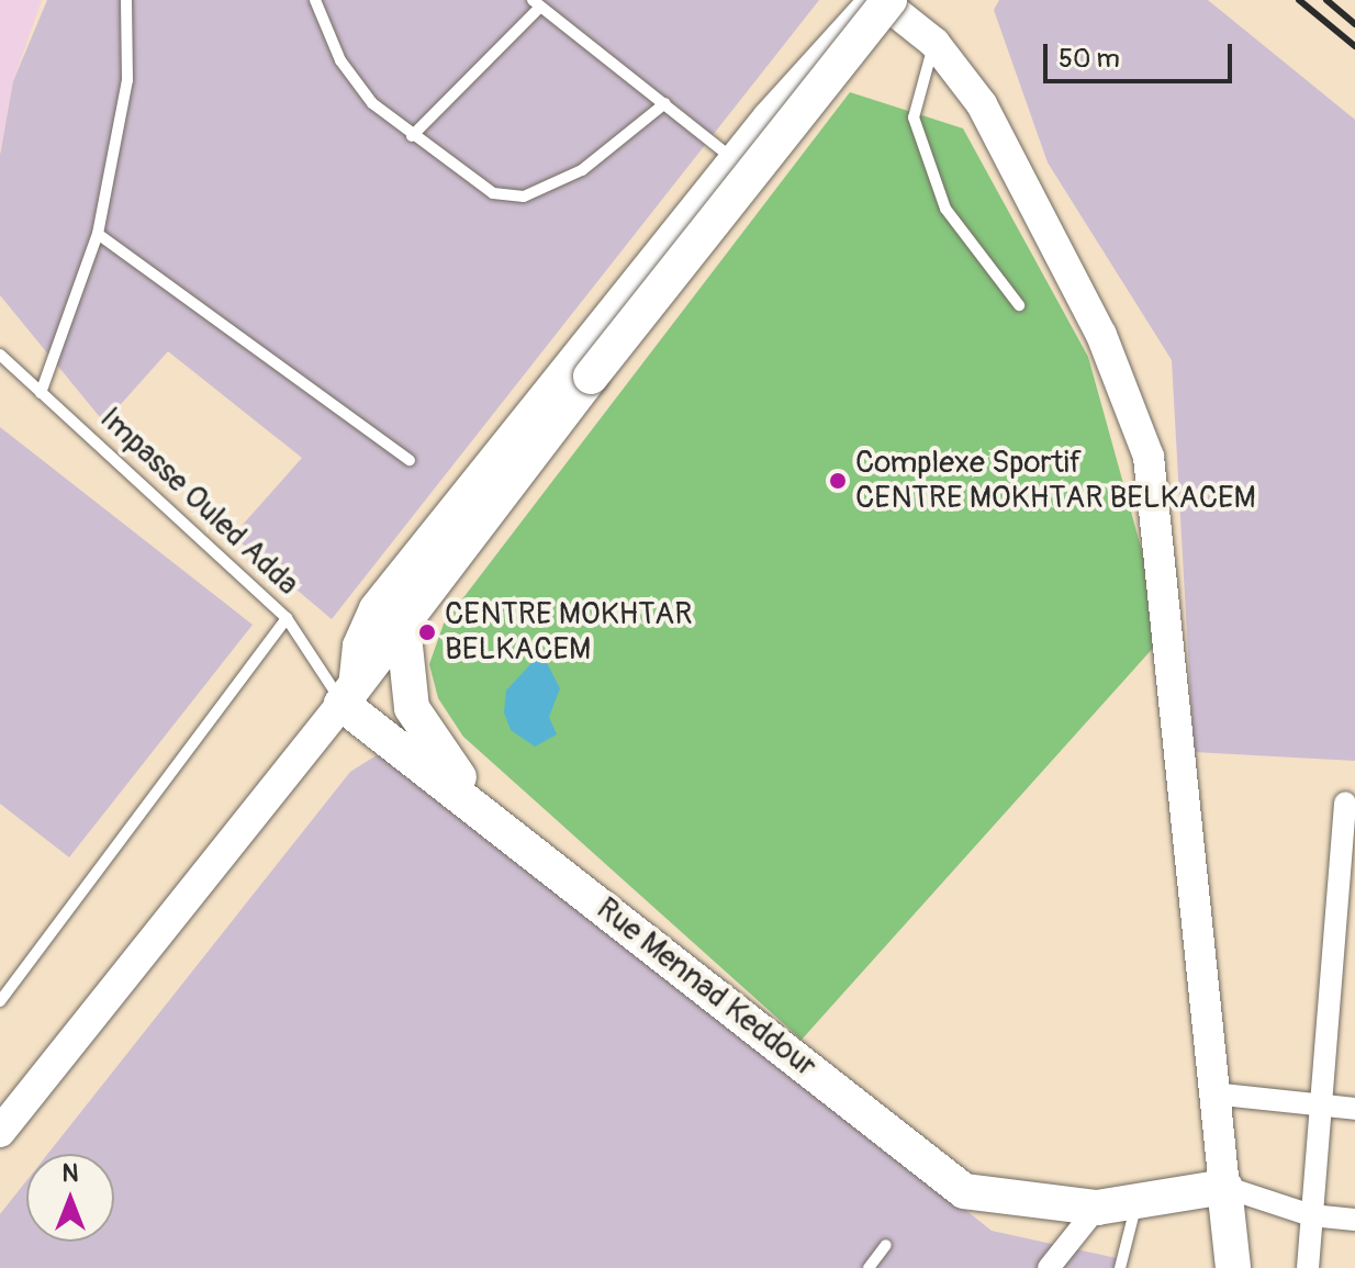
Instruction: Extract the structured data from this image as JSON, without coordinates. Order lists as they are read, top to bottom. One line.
{"streets":{"main road":["Rue Mennad Keddour"],"lane":["Impasse Ouled Adda"]},"crossings":[["Impasse Ouled Adda","Rue Mennad Keddour"]],"places":["Complexe Sportif CENTRE MOKHTAR BELKACEM","CENTRE MOKHTAR BELKACEM"],"scale_bar":"50 m","north":"top"}
